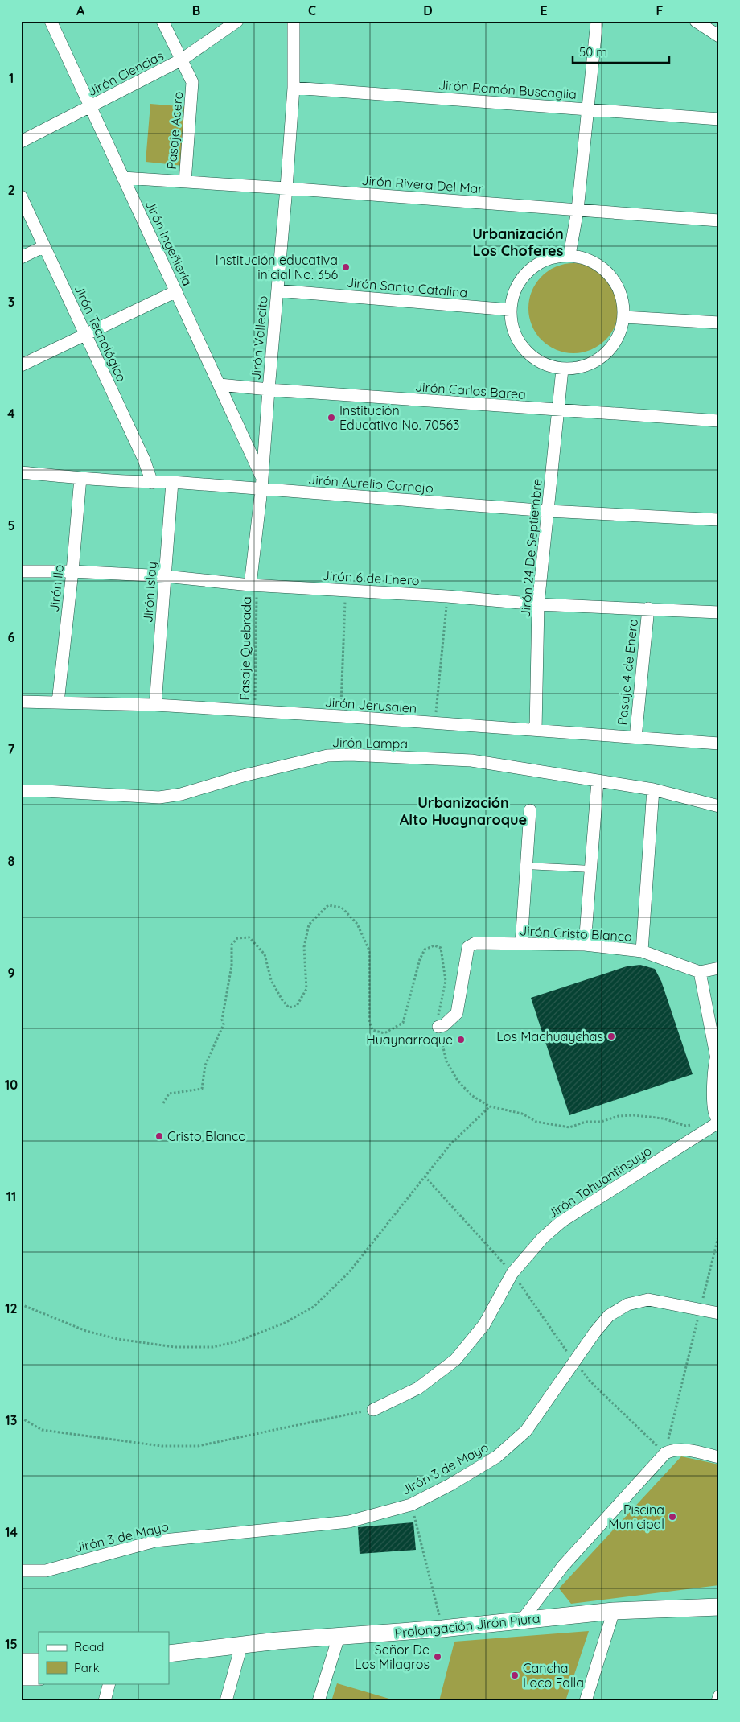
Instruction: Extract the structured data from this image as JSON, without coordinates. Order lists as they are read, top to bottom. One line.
{"streets":{"street":["Jirón Ciencias","Jirón Ramón Buscaglia","Pasaje Acero","Jirón Rivera Del Mar","Jirón Ingeñiería","Jirón Santa Catalina","Jirón Tecnológico","Jirón Vallecito","Jirón Carlos Barea","Jirón Aurelio Cornejo","Jirón 24 De Septiembre","Jirón 6 de Enero","Jirón Ilo","Jirón Islay","Pasaje 4 de Enero","Jirón Jerusalen","Jirón Lampa","Jirón Cristo Blanco","Jirón Tahuantinsuyo","Jirón 3 de Mayo","Prolongación Jirón Piura"],"path":["Pasaje Quebrada"]},"crossings":[["Jirón Ciencias","Pasaje Acero"],["Jirón Ciencias","Jirón Ingeñiería"],["Jirón Ramón Buscaglia","Jirón Vallecito"],["Pasaje Acero","Jirón Rivera Del Mar"],["Jirón Rivera Del Mar","Jirón Ingeñiería"],["Jirón Rivera Del Mar","Jirón Vallecito"],["Jirón Ingeñiería","Jirón Vallecito"],["Jirón Ingeñiería","Jirón Carlos Barea"],["Jirón Ingeñiería","Jirón Aurelio Cornejo"],["Jirón Santa Catalina","Jirón Vallecito"],["Jirón Santa Catalina","Jirón 24 De Septiembre"],["Jirón Tecnológico","Jirón Aurelio Cornejo"],["Jirón Vallecito","Jirón Carlos Barea"],["Jirón Vallecito","Jirón Aurelio Cornejo"],["Jirón Vallecito","Jirón 6 de Enero"],["Jirón Vallecito","Pasaje Quebrada"],["Jirón Carlos Barea","Jirón 24 De Septiembre"],["Jirón Aurelio Cornejo","Jirón 24 De Septiembre"],["Jirón Aurelio Cornejo","Jirón Ilo"],["Jirón Aurelio Cornejo","Jirón Islay"],["Jirón 24 De Septiembre","Jirón 6 de Enero"],["Jirón 24 De Septiembre","Jirón Jerusalen"],["Jirón 6 de Enero","Jirón Ilo"],["Jirón 6 de Enero","Jirón Islay"],["Jirón 6 de Enero","Pasaje Quebrada"],["Jirón 6 de Enero","Pasaje 4 de Enero"],["Jirón Ilo","Jirón Jerusalen"],["Jirón Islay","Jirón Jerusalen"],["Pasaje Quebrada","Jirón Jerusalen"],["Pasaje 4 de Enero","Jirón Jerusalen"]],"districts":["Urbanización Los Choferes","Urbanización Alto Huaynaroque"],"places":["Institución educativa inicial No. 356","Institución Educativa No. 70563","Los Machuaychas","Huaynarroque","Cristo Blanco","Piscina Municipal","Señor De Los Milagros","Cancha Loco Falla"],"legend":["Road","Park"],"scale_bar":"50 m","grid":{"columns":["A","B","C","D","E","F"],"rows":["1","2","3","4","5","6","7","8","9","10","11","12","13","14","15"]}}
